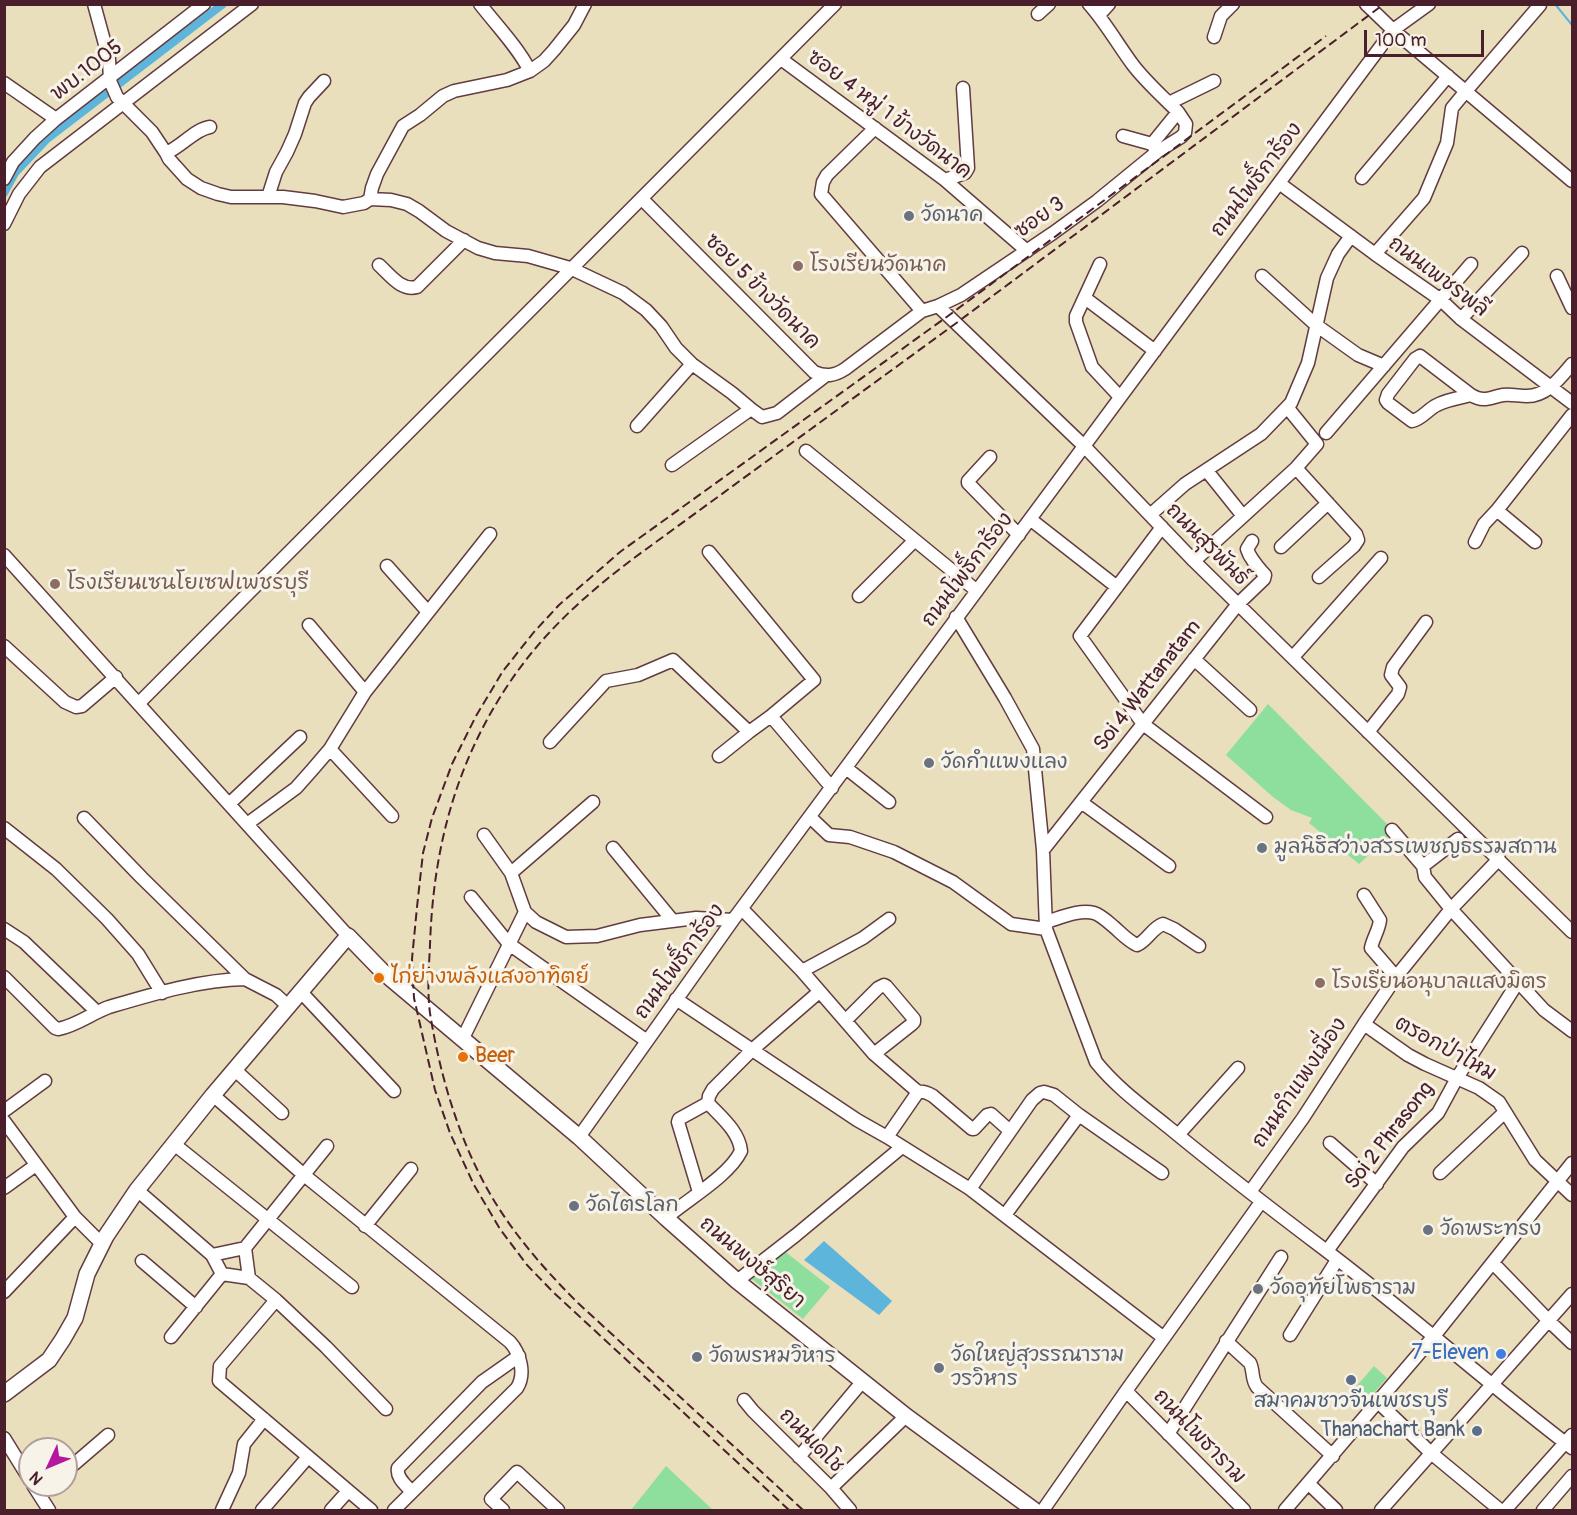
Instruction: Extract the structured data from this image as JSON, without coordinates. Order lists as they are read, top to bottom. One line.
{"streets":{"main road":["ถนนพงษ์สุริยา"],"street":["พบ.1005","ซอย 4 หมู่ 1 ข้างวัดนาค","ถนนโพธิ์การ้อง","ซอย 3","ถนนเพชรพลี","ซอย 5 ข้างวัดนาค","ถนนสุรพันธ์","Soi 4 Wattanatam","ตรอกป่าไหม","ถนนกำแพงเมี่อง","Soi 2 Phrasong","ถนนโพธาราม","ถนนเดโช"]},"crossings":[["ซอย 4 หมู่ 1 ข้างวัดนาค","ซอย 3"],["ถนนโพธิ์การ้อง","ถนนเพชรพลี"],["ถนนโพธิ์การ้อง","ถนนสุรพันธ์"],["ถนนโพธิ์การ้อง","ถนนพงษ์สุริยา"],["ซอย 3","ถนนสุรพันธ์"],["ถนนสุรพันธ์","Soi 4 Wattanatam"],["ถนนสุรพันธ์","ถนนกำแพงเมี่อง"],["ตรอกป่าไหม","ถนนกำแพงเมี่อง"],["ตรอกป่าไหม","Soi 2 Phrasong"]],"places":["วัดนาค","โรงเรียนวัดนาค","โรงเรียนเซนโยเซฟเพชรบุรี","วัดกำแพงแลง","มูลนิธิสว่างสรรเพชญธรรมสถาน","ไก่ย่างพลังแสงอาทิตย์","โรงเรียนอนุบาลแสงมิตร","Beer","วัดไตรโลก","วัดพระทรง","วัดอุทัยโพธาราม","7-Eleven","วัดพรหมวิหาร","วัดใหญ่สุวรรณาราม วรวิหาร","สมาคมชาวจีนเพชรบุรี","Thanachart Bank"],"scale_bar":"100 m","north":"bottom left"}
